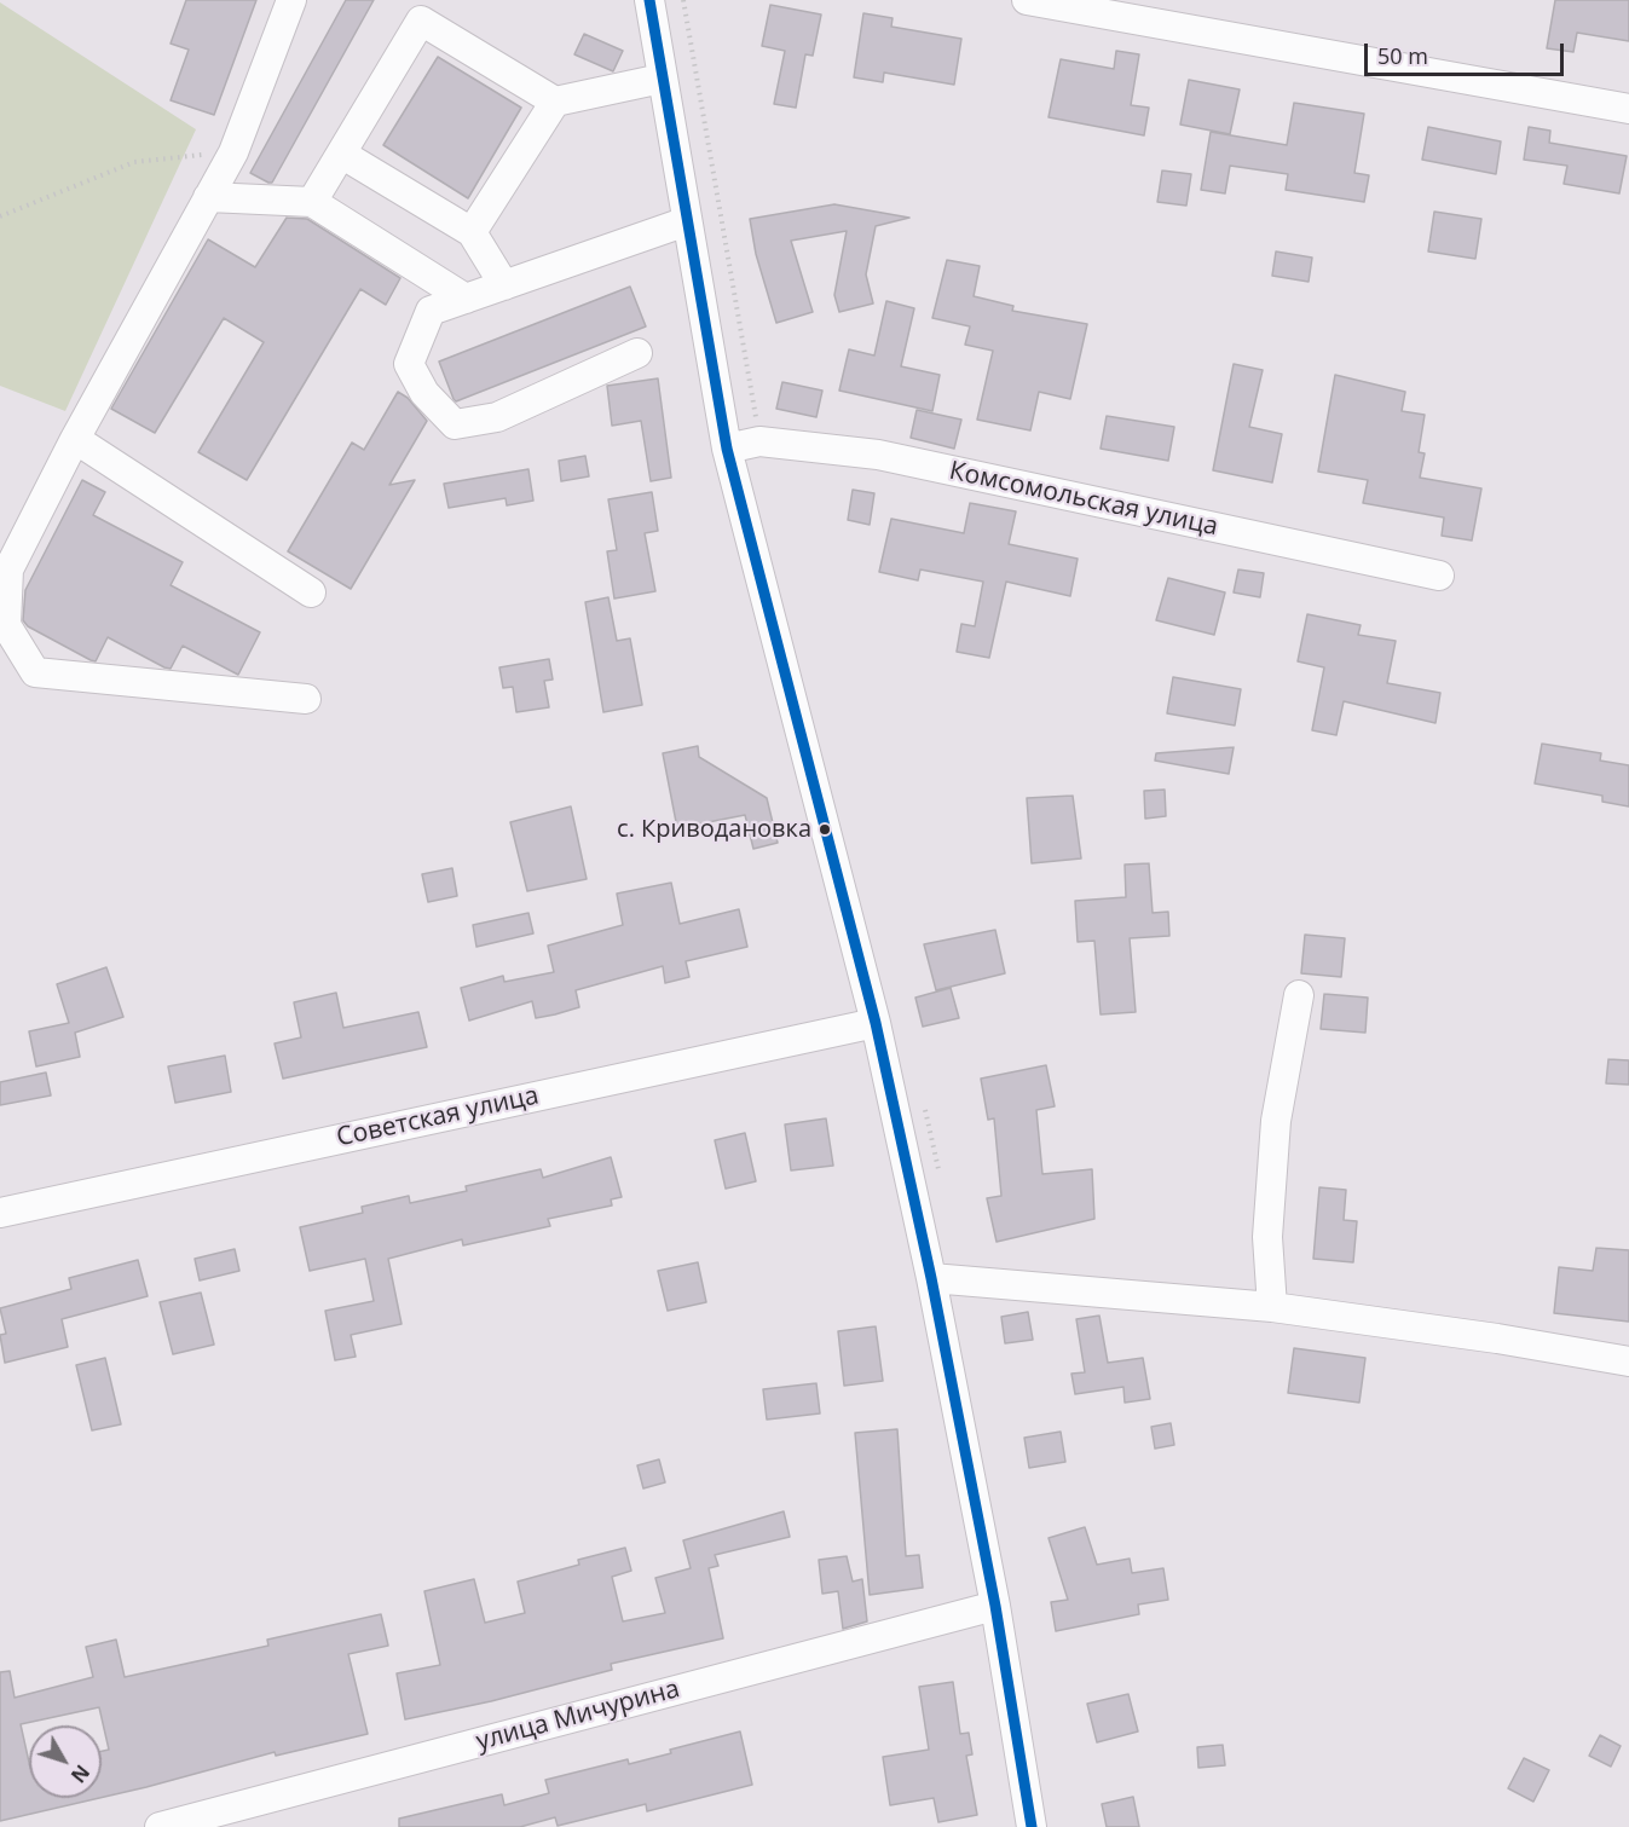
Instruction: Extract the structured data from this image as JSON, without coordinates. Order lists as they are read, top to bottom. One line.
{"streets":{"street":["Комсомольская улица","Советская улица","улица Мичурина"]},"places":["с. Криводановка"],"scale_bar":"50 m","north":"bottom right"}
